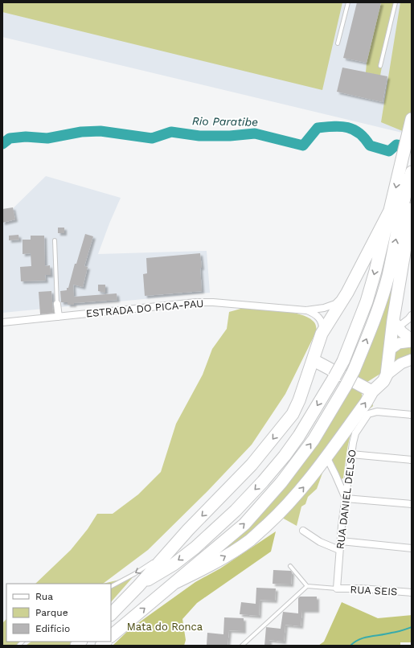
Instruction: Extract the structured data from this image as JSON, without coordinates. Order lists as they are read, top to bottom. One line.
{"streets":{"street":["ESTRADA DO PICA-PAU","RUA DANIEL DELSO","RUA SEIS"]},"crossings":[["RUA DANIEL DELSO","RUA SEIS"]],"water":["Rio Paratibe"],"parks":["Mata do Ronca"],"legend":["Rua","Parque","Edifício"]}
